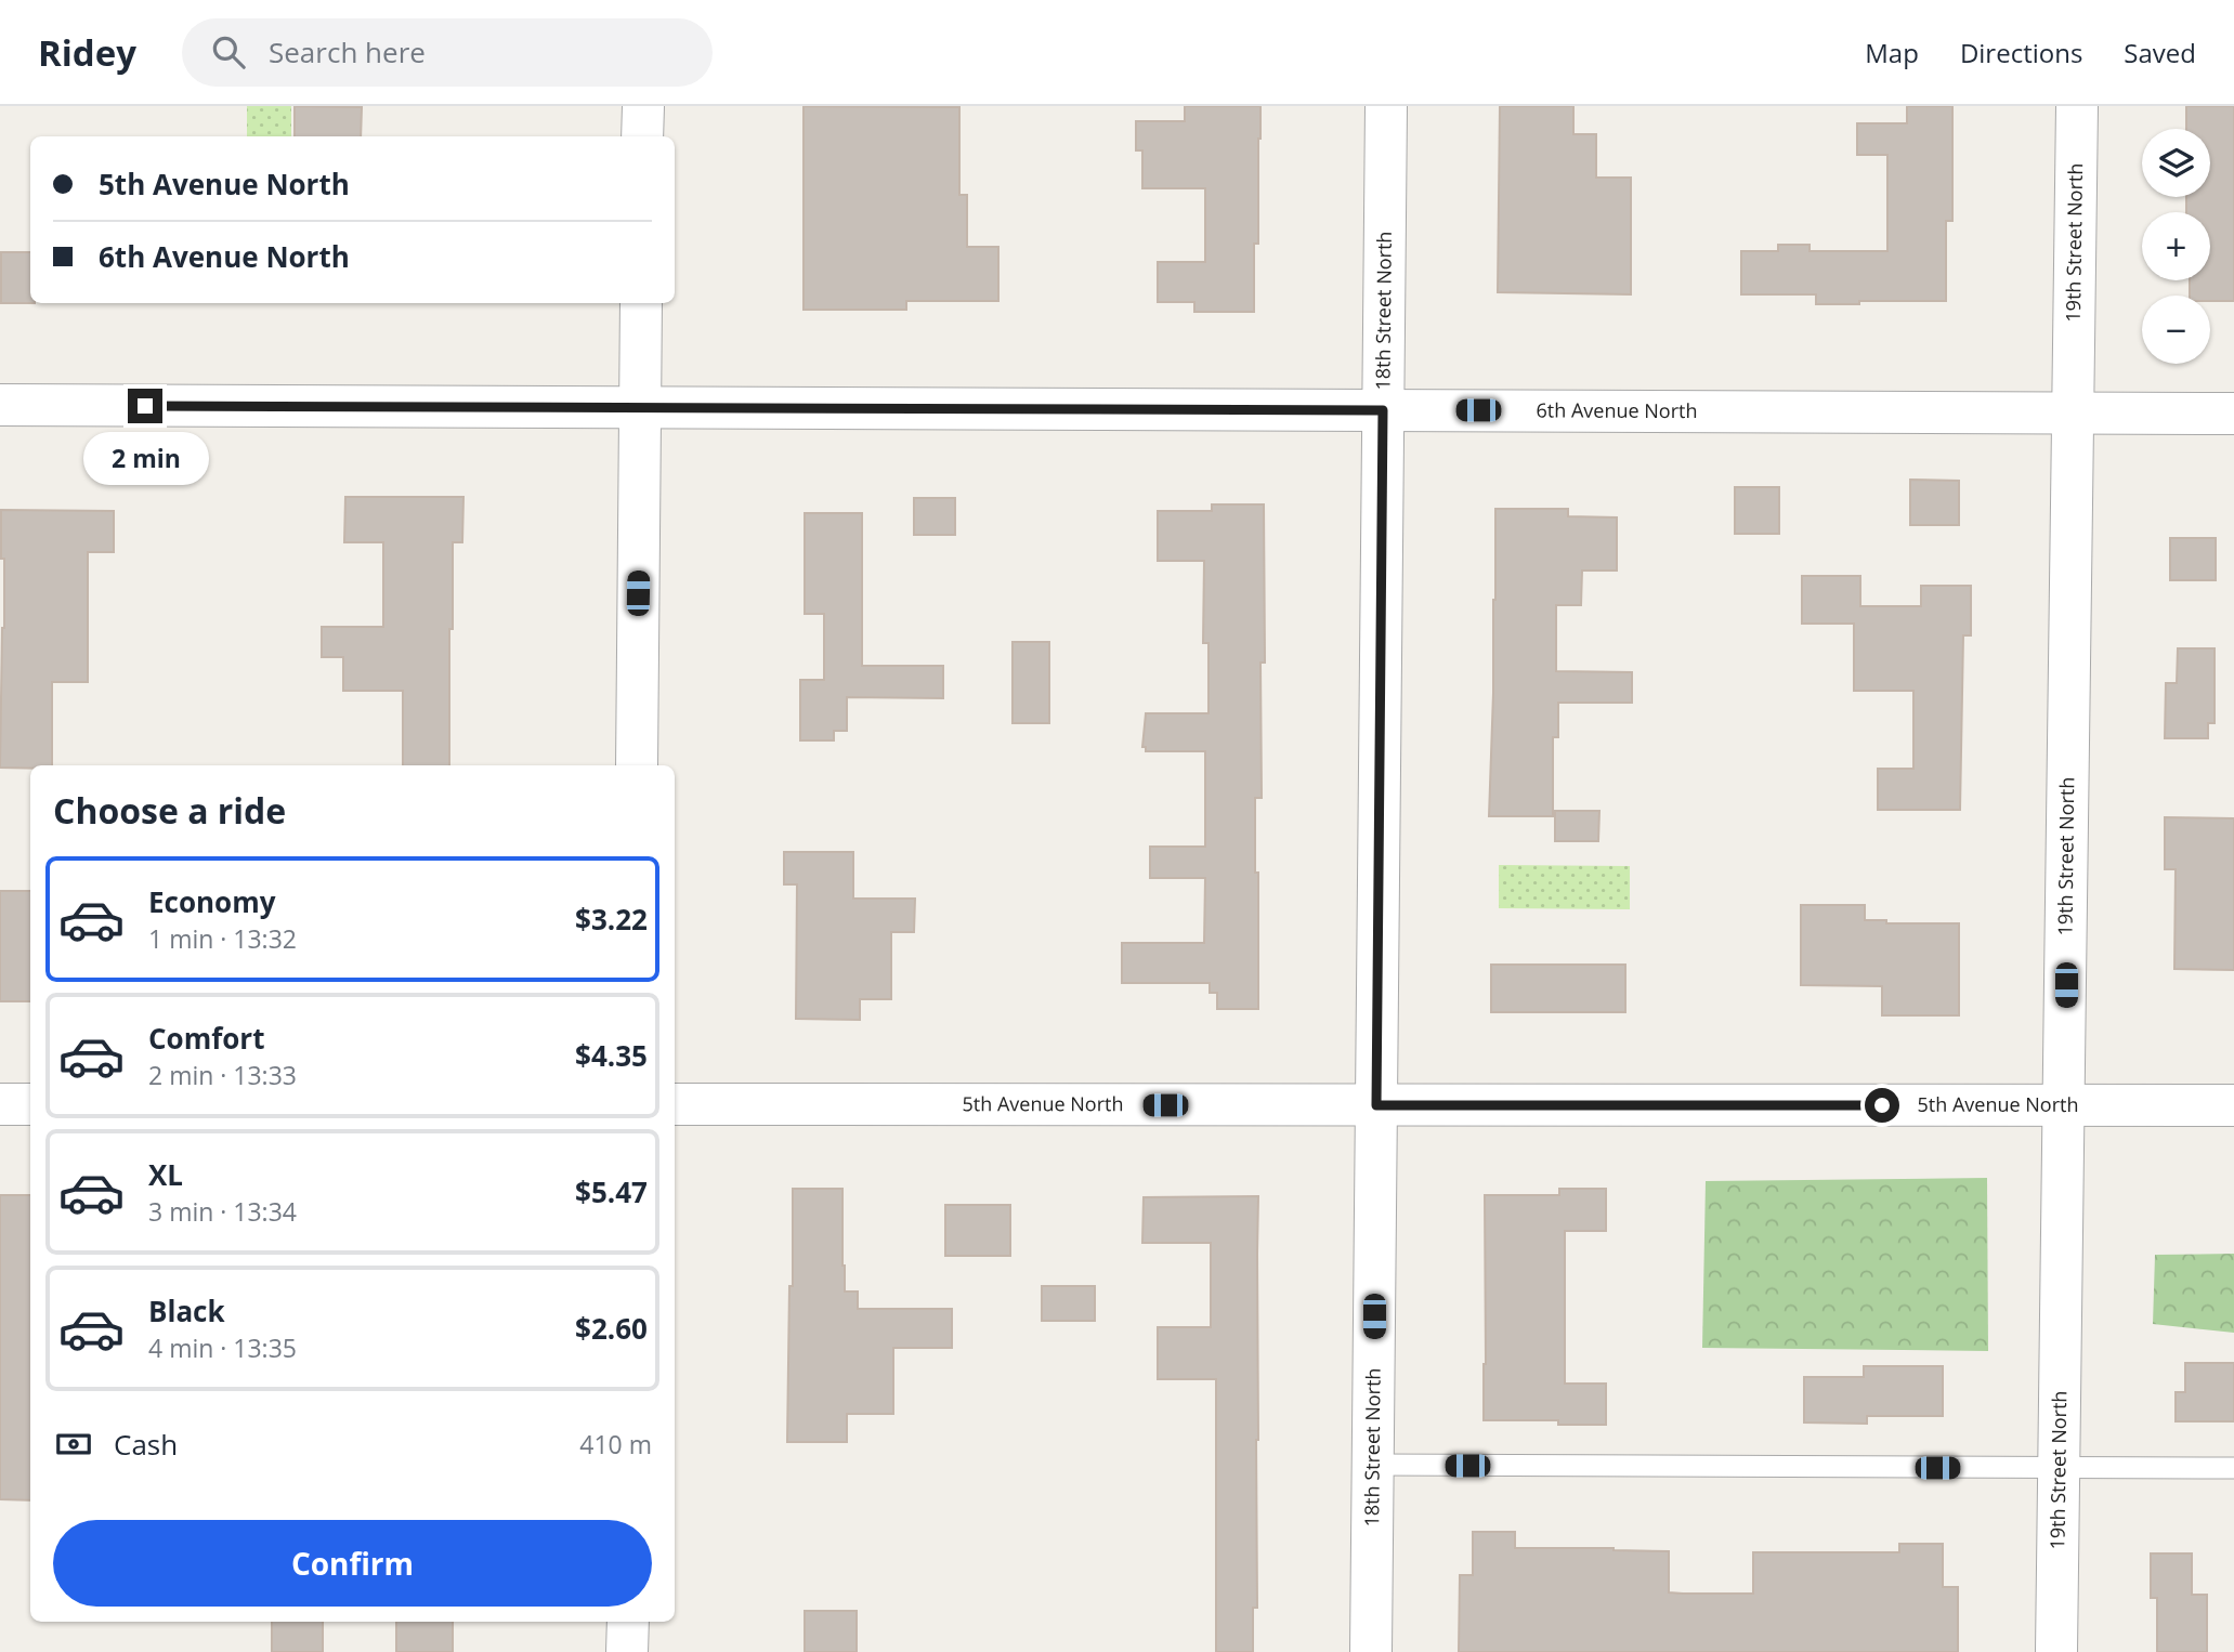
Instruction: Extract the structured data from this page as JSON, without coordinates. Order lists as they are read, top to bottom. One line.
{"streets":{"street":["19th Street North","18th Street North","6th Avenue North","5th Avenue North"]},"crossings":[["19th Street North","6th Avenue North"],["19th Street North","5th Avenue North"],["18th Street North","6th Avenue North"],["18th Street North","5th Avenue North"]],"page":{"header":"Ridey","search":"Search here","nav":["Map","Directions","Saved"],"map_buttons":["+","−"],"banner":["5th Avenue North","6th Avenue North"],"bubble":"2 min","heading":"Choose a ride","list":[{"name":"Economy","note":"1 min · 13:32","value":"$3.22"},{"name":"Comfort","note":"2 min · 13:33","value":"$4.35"},{"name":"XL","note":"3 min · 13:34","value":"$5.47"},{"name":"Black","note":"4 min · 13:35","value":"$2.60"}],"pay":["Cash","410 m"],"buttons":"Confirm"}}
